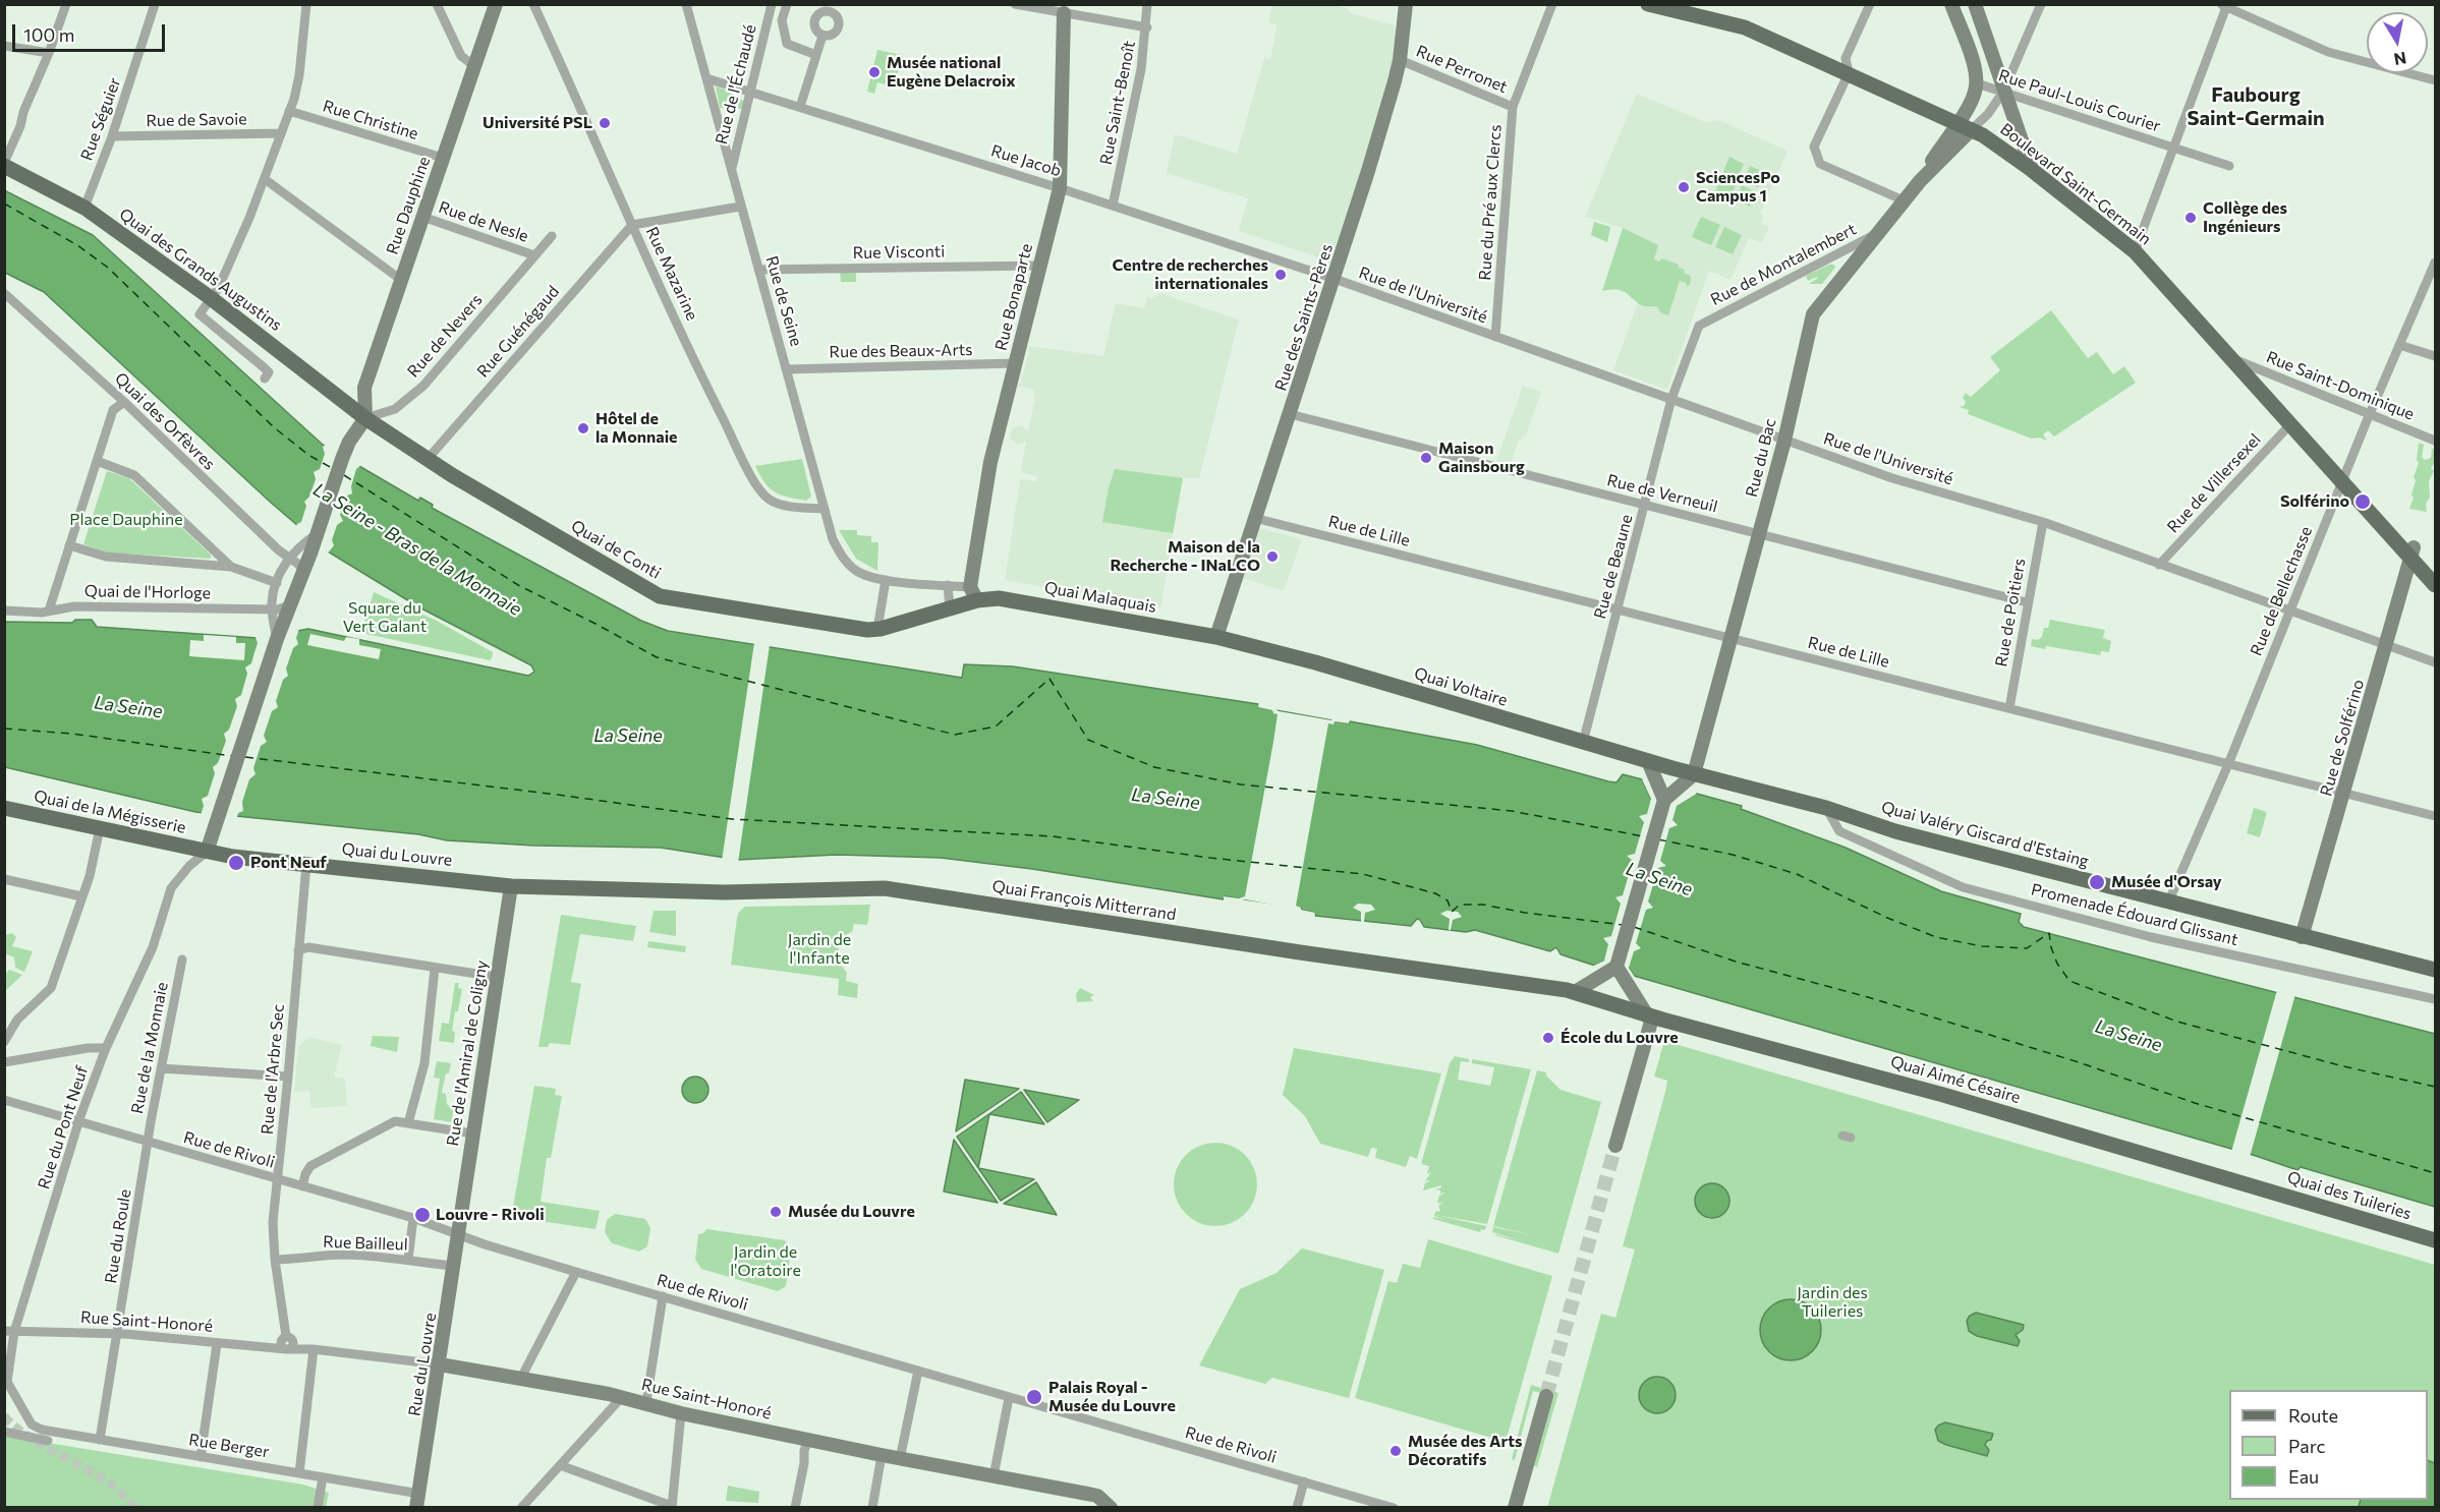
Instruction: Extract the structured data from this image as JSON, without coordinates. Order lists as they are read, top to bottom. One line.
{"streets":{"main road":["Boulevard Saint-Germain","Quai des Grands Augustins","Quai de Conti","Quai Malaquais","Quai Voltaire","Quai de la Mégisserie","Quai Valéry Giscard d'Estaing","Quai du Louvre","Quai François Mitterrand","Quai Aimé Césaire","Quai des Tuileries"],"street":["Rue Perronet","Rue de l'Échaudé","Rue Paul-Louis Courier","Rue Saint-Benoît","Rue Séguier","Rue de Savoie","Rue Christine","Rue Jacob","Rue du Pré aux Clercs","Rue Dauphine","Rue de Nesle","Rue Visconti","Rue de Montalembert","Rue Mazarine","Rue de l'Université","Rue Bonaparte","Rue de Seine","Rue des Saints-Pères","Rue Guénégaud","Rue de Nevers","Rue des Beaux-Arts","Rue Saint-Dominique","Quai des Orfèvres","Rue du Bac","Rue de Villersexel","Rue de Verneuil","Rue de Lille","Rue de Beaune","Rue de Bellechasse","Quai de l'Horloge","Rue de Poitiers","Rue de Solférino","Promenade Édouard Glissant","Rue de la Monnaie","Rue de l'Amiral de Coligny","Rue de l'Arbre Sec","Rue du Pont Neuf","Rue de Rivoli","Rue du Roule","Rue Bailleul","Rue Saint-Honoré","Rue du Louvre","Rue Berger"]},"crossings":[["Rue Perronet","Rue du Pré aux Clercs"],["Rue Perronet","Rue des Saints-Pères"],["Rue de l'Échaudé","Rue Jacob"],["Rue de l'Échaudé","Rue de Seine"],["Rue Paul-Louis Courier","Rue du Bac"],["Rue Saint-Benoît","Rue Jacob"],["Rue Séguier","Rue de Savoie"],["Rue Séguier","Quai des Grands Augustins"],["Rue Christine","Rue Dauphine"],["Rue Jacob","Rue de l'Université"],["Rue Jacob","Rue Bonaparte"],["Rue Jacob","Rue de Seine"],["Rue Jacob","Rue des Saints-Pères"],["Boulevard Saint-Germain","Rue Saint-Dominique"],["Boulevard Saint-Germain","Rue du Bac"],["Boulevard Saint-Germain","Rue de Villersexel"],["Boulevard Saint-Germain","Rue de Bellechasse"],["Boulevard Saint-Germain","Rue de Solférino"],["Rue du Pré aux Clercs","Rue de l'Université"],["Rue Dauphine","Rue de Nesle"],["Rue Dauphine","Quai des Grands Augustins"],["Rue Dauphine","Rue de Nevers"],["Rue Dauphine","Quai de Conti"],["Rue de Nesle","Rue de Nevers"],["Rue Visconti","Rue Bonaparte"],["Rue Visconti","Rue de Seine"],["Rue de Montalembert","Rue du Bac"],["Rue de Montalembert","Rue de Beaune"],["Quai des Grands Augustins","Rue de Nevers"],["Quai des Grands Augustins","Quai de Conti"],["Rue Mazarine","Rue de Seine"],["Rue Mazarine","Rue Guénégaud"],["Rue de l'Université","Rue des Saints-Pères"],["Rue de l'Université","Rue du Bac"],["Rue de l'Université","Rue de Villersexel"],["Rue de l'Université","Rue de Beaune"],["Rue de l'Université","Rue de Bellechasse"],["Rue de l'Université","Rue de Poitiers"],["Rue de l'Université","Rue de Solférino"],["Rue Bonaparte","Rue des Beaux-Arts"],["Rue Bonaparte","Quai Malaquais"],["Rue de Seine","Rue des Beaux-Arts"],["Rue de Seine","Quai Malaquais"],["Rue des Saints-Pères","Rue de Verneuil"],["Rue des Saints-Pères","Rue de Lille"],["Rue des Saints-Pères","Quai Malaquais"],["Rue des Saints-Pères","Quai Voltaire"],["Rue Guénégaud","Quai de Conti"],["Rue de Nevers","Quai de Conti"],["Rue Saint-Dominique","Rue de Bellechasse"],["Rue du Bac","Rue de Verneuil"],["Rue du Bac","Rue de Lille"],["Rue du Bac","Quai Voltaire"],["Rue du Bac","Quai Valéry Giscard d'Estaing"],["Rue de Verneuil","Rue de Beaune"],["Rue de Verneuil","Rue de Poitiers"],["Rue de Lille","Rue de Beaune"],["Rue de Lille","Rue de Bellechasse"],["Rue de Lille","Rue de Poitiers"],["Rue de Lille","Rue de Solférino"],["Quai de Conti","Quai Malaquais"],["Rue de Beaune","Quai Voltaire"],["Rue de Bellechasse","Quai Valéry Giscard d'Estaing"],["Quai Malaquais","Quai Voltaire"],["Quai Voltaire","Quai Valéry Giscard d'Estaing"],["Rue de Solférino","Quai Valéry Giscard d'Estaing"],["Quai de la Mégisserie","Quai du Louvre"],["Quai de la Mégisserie","Rue du Pont Neuf"],["Quai Valéry Giscard d'Estaing","Promenade Édouard Glissant"],["Quai du Louvre","Quai François Mitterrand"],["Quai du Louvre","Rue de l'Amiral de Coligny"],["Quai du Louvre","Rue de l'Arbre Sec"],["Quai du Louvre","Rue du Pont Neuf"],["Quai François Mitterrand","Rue de l'Amiral de Coligny"],["Quai François Mitterrand","Quai Aimé Césaire"],["Rue de la Monnaie","Rue de Rivoli"],["Rue de la Monnaie","Rue du Roule"],["Rue de l'Amiral de Coligny","Rue de Rivoli"],["Rue de l'Amiral de Coligny","Rue du Louvre"],["Rue de l'Arbre Sec","Rue de Rivoli"],["Rue de l'Arbre Sec","Rue Bailleul"],["Rue de l'Arbre Sec","Rue Saint-Honoré"],["Quai Aimé Césaire","Quai des Tuileries"],["Rue du Pont Neuf","Rue de Rivoli"],["Rue du Pont Neuf","Rue Saint-Honoré"],["Rue du Pont Neuf","Rue Berger"],["Rue de Rivoli","Rue du Roule"],["Rue de Rivoli","Rue du Louvre"],["Rue du Roule","Rue Saint-Honoré"],["Rue du Roule","Rue Berger"],["Rue Bailleul","Rue du Louvre"],["Rue Saint-Honoré","Rue du Louvre"],["Rue du Louvre","Rue Berger"]],"districts":["Faubourg Saint-Germain"],"water":["La Seine - Bras de la Monnaie","La Seine"],"parks":["Place Dauphine","Square du Vert Galant","Jardin de l'Infante","Jardin de l'Oratoire","Jardin des Tuileries"],"places":["Musée national Eugène Delacroix","Université PSL","SciencesPo Campus 1","Collège des Ingénieurs","Centre de recherches internationales","Hôtel de la Monnaie","Maison Gainsbourg","Solférino","Maison de la Recherche - INaLCO","Pont Neuf","Musée d'Orsay","École du Louvre","Musée du Louvre","Louvre - Rivoli","Palais Royal - Musée du Louvre","Musée des Arts Décoratifs"],"legend":["Route","Parc","Eau"],"scale_bar":"100 m","north":"bottom"}
